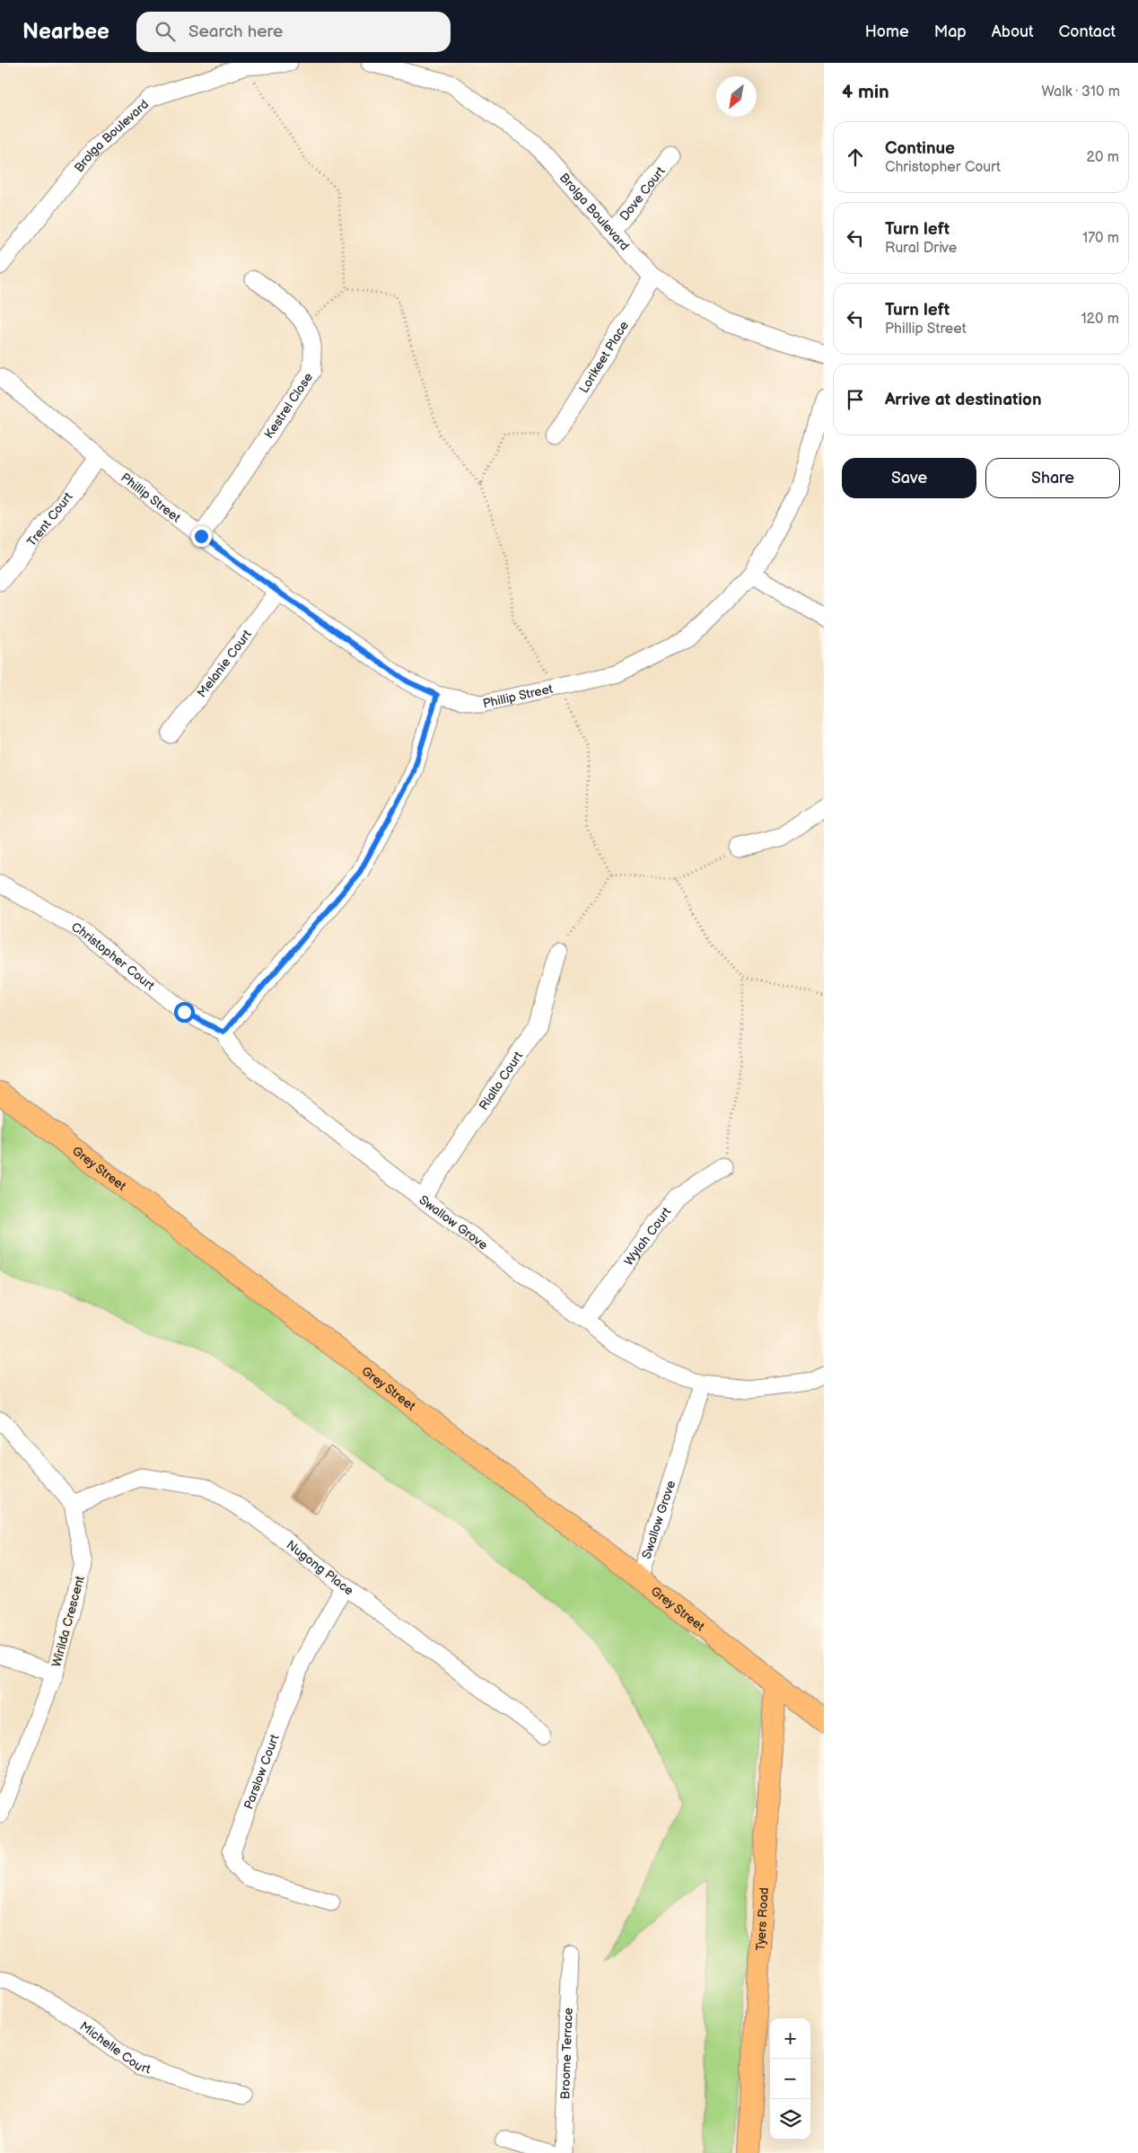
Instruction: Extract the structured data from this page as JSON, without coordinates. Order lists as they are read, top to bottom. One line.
{"streets":{"main road":["Grey Street","Tyers Road"],"street":["Brolga Boulevard","Dove Court","Lorikeet Place","Kestrel Close","Phillip Street","Trent Court","Melanie Court","Christopher Court","Rialto Court","Swallow Grove","Wylah Court","Nugong Place","Wirilda Crescent","Parslow Court","Michelle Court","Broome Terrace"]},"crossings":[["Brolga Boulevard","Dove Court"],["Brolga Boulevard","Lorikeet Place"],["Kestrel Close","Phillip Street"],["Phillip Street","Trent Court"],["Phillip Street","Melanie Court"],["Christopher Court","Swallow Grove"],["Rialto Court","Swallow Grove"],["Grey Street","Swallow Grove"],["Grey Street","Tyers Road"],["Swallow Grove","Wylah Court"],["Nugong Place","Wirilda Crescent"],["Nugong Place","Parslow Court"]],"north":"bottom left","page":{"header":"Nearbee","search":"Search here","nav":["Home","Map","About","Contact"],"heading":["4 min","Walk · 310 m"],"list":[["Continue","Christopher Court","20 m"],["Turn left","Rural Drive","170 m"],["Turn left","Phillip Street","120 m"],"Arrive at destination"],"buttons":["Save","Share"],"map_buttons":["+","−"]}}
